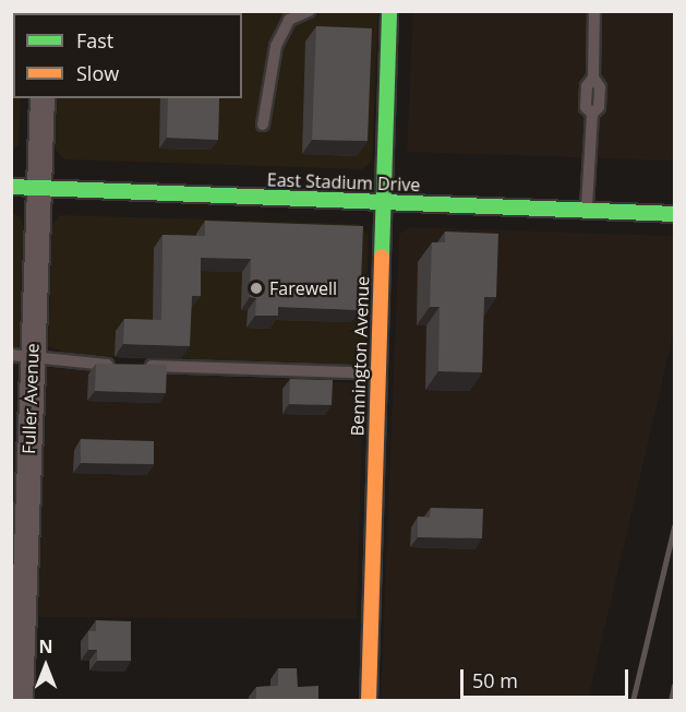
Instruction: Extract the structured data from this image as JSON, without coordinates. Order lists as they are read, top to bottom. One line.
{"streets":{"street":["East Stadium Drive","Bennington Avenue","Fuller Avenue"]},"crossings":[["East Stadium Drive","Bennington Avenue"],["East Stadium Drive","Fuller Avenue"]],"places":["Farewell"],"legend":["Fast","Slow"],"scale_bar":"50 m","north":"top"}
